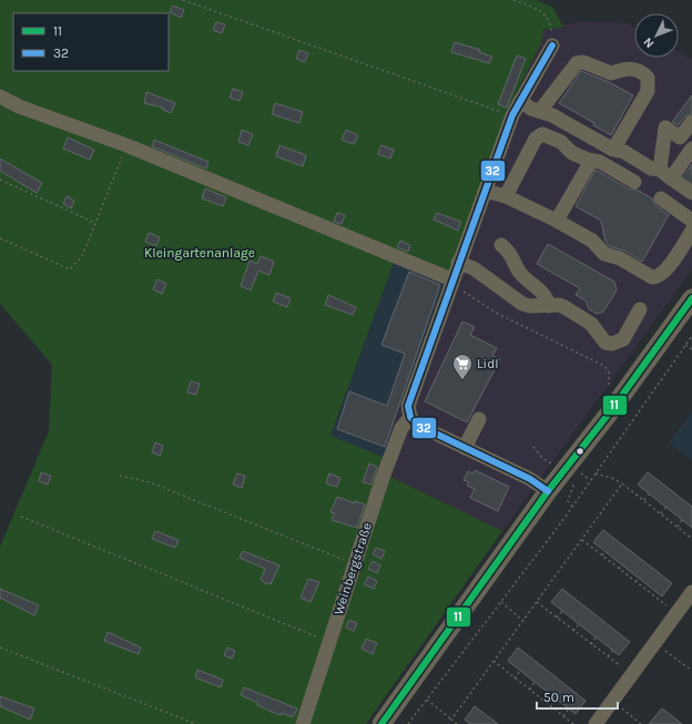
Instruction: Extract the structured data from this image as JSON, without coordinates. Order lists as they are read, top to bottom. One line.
{"streets":{"street":["Weinbergstraße"]},"parks":["Kleingartenanlage"],"places":{"supermarket":["Lidl"]},"lines":["transit line 32","transit line 11"],"legend":["11","32"],"scale_bar":"50 m","north":"bottom left"}
